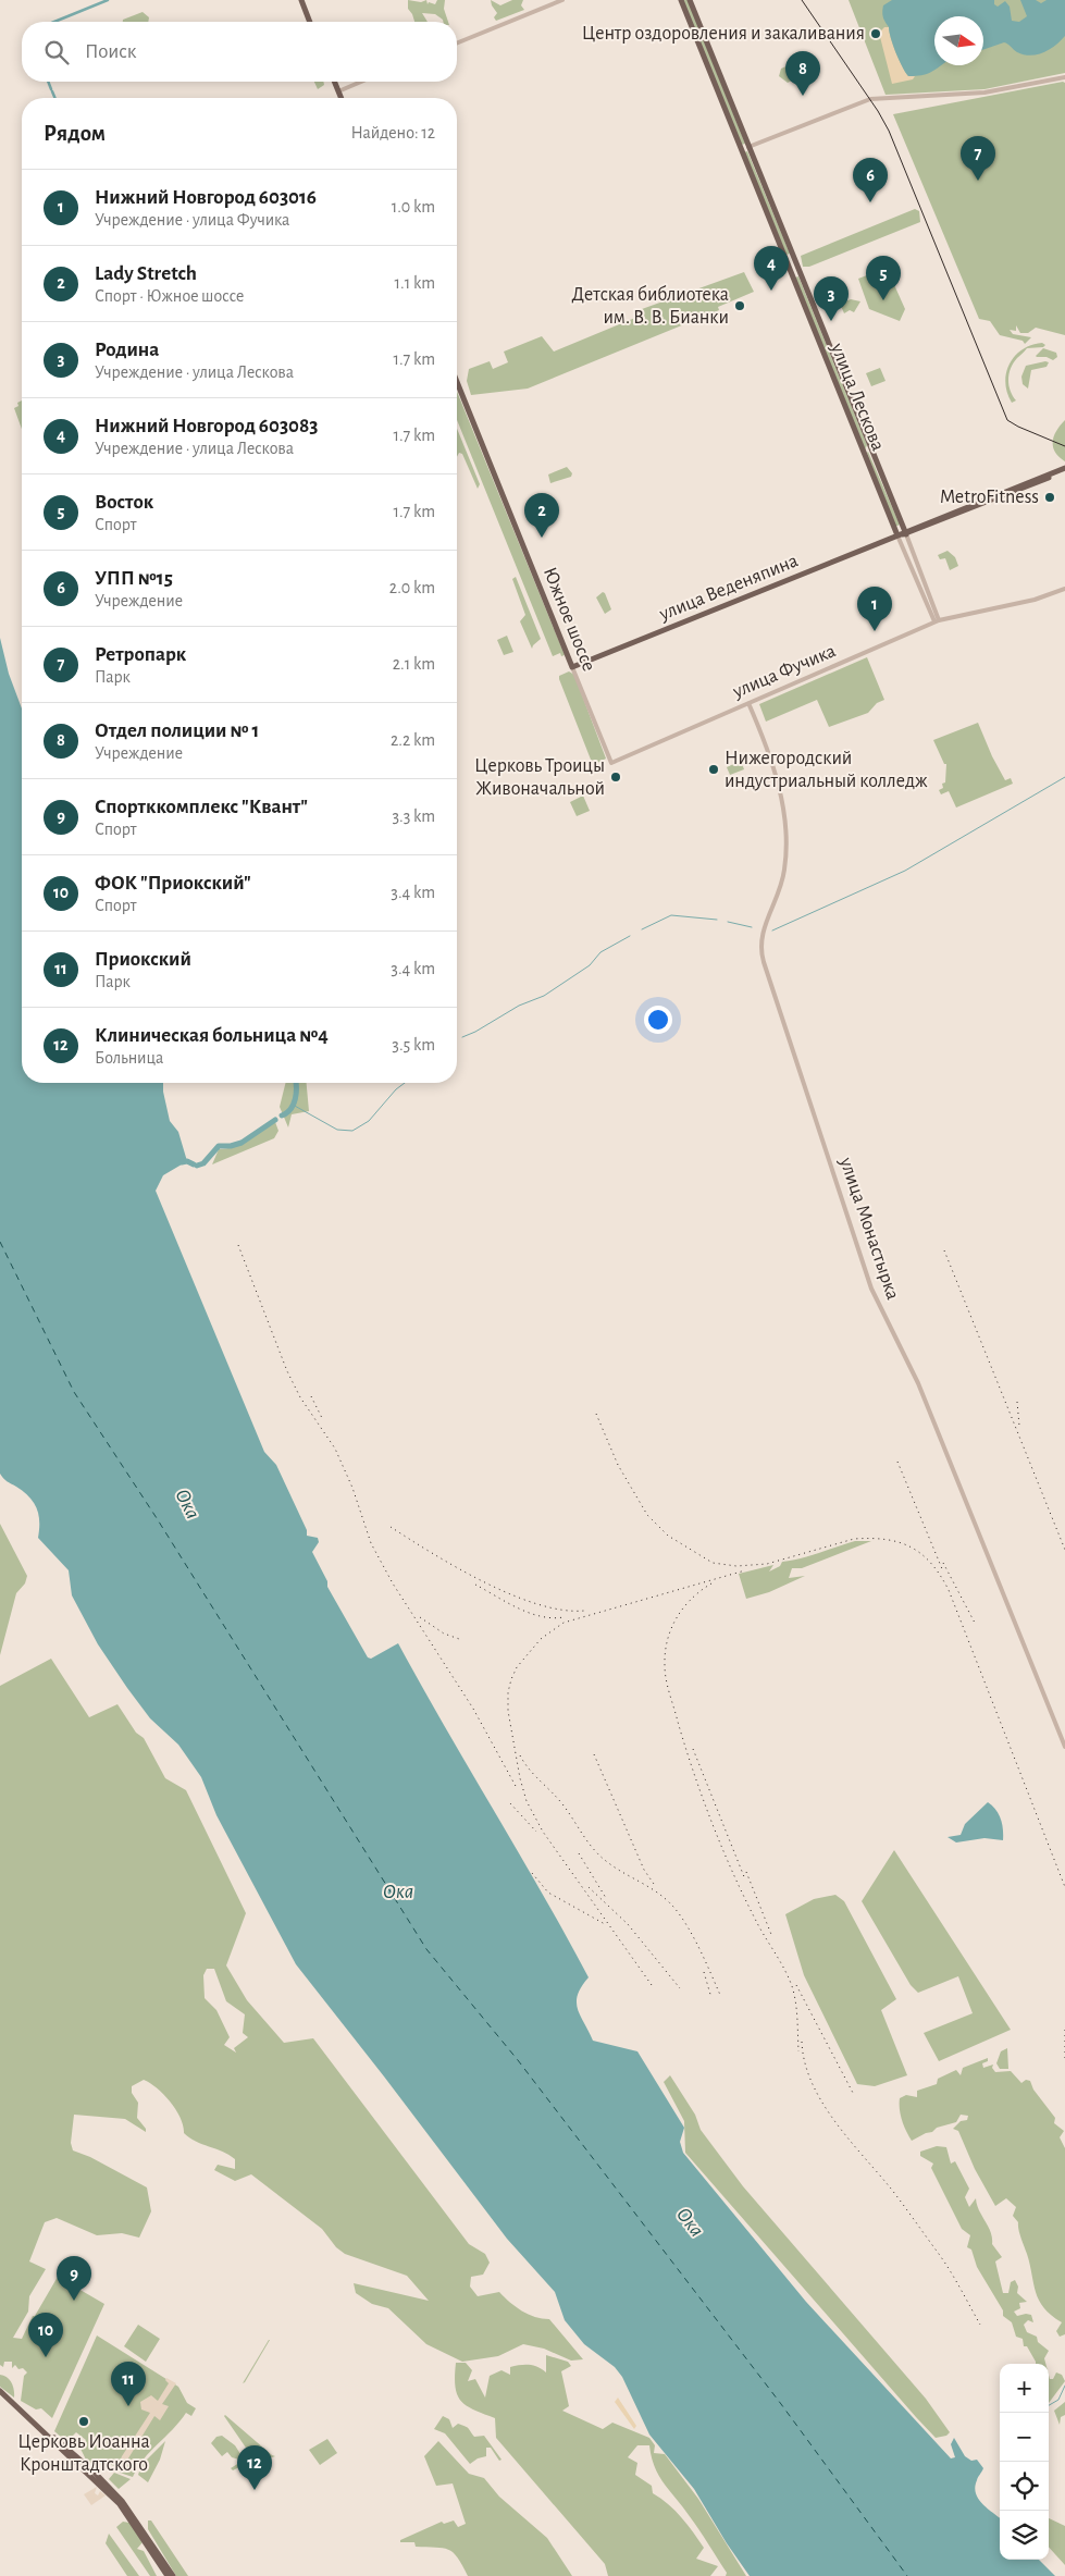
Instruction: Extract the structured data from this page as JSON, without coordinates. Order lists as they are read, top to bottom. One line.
{"streets":{"main road":["улица Лескова","улица Веденяпина","Южное шоссе"],"street":["улица Фучика","улица Монастырка"]},"crossings":[["улица Лескова","улица Веденяпина"],["улица Лескова","улица Фучика"],["улица Веденяпина","Южное шоссе"],["Южное шоссе","улица Фучика"],["улица Фучика","улица Монастырка"]],"water":["Ока"],"places":["Центр оздоровления и закаливания","Детская библиотека им. В. В. Бианки","MetroFitness","Нижегородский индустриальный колледж","Церковь Троицы Живоначальной","Церковь Иоанна Кронштадтского"],"north":"right","page":{"search":"Поиск","pins":["8","7","6","4","5","3","2","1","9","10","11","12"],"heading":["Рядом","Найдено: 12"],"list":[{"mark":"1","name":"Нижний Новгород 603016","note":"Учреждение · улица Фучика","value":"1.0 km"},{"mark":"2","name":"Lady Stretch","note":"Спорт · Южное шоссе","value":"1.1 km"},{"mark":"3","name":"Родина","note":"Учреждение · улица Лескова","value":"1.7 km"},{"mark":"4","name":"Нижний Новгород 603083","note":"Учреждение · улица Лескова","value":"1.7 km"},{"mark":"5","name":"Восток","note":"Спорт","value":"1.7 km"},{"mark":"6","name":"УПП №15","note":"Учреждение","value":"2.0 km"},{"mark":"7","name":"Ретропарк","note":"Парк","value":"2.1 km"},{"mark":"8","name":"Отдел полиции № 1","note":"Учреждение","value":"2.2 km"},{"mark":"9","name":"Спортккомплекс \"Квант\"","note":"Спорт","value":"3.3 km"},{"mark":"10","name":"ФОК \"Приокский\"","note":"Спорт","value":"3.4 km"},{"mark":"11","name":"Приокский","note":"Парк","value":"3.4 km"},{"mark":"12","name":"Клиническая больница №4","note":"Больница","value":"3.5 km"}],"map_buttons":["+","−"]}}
